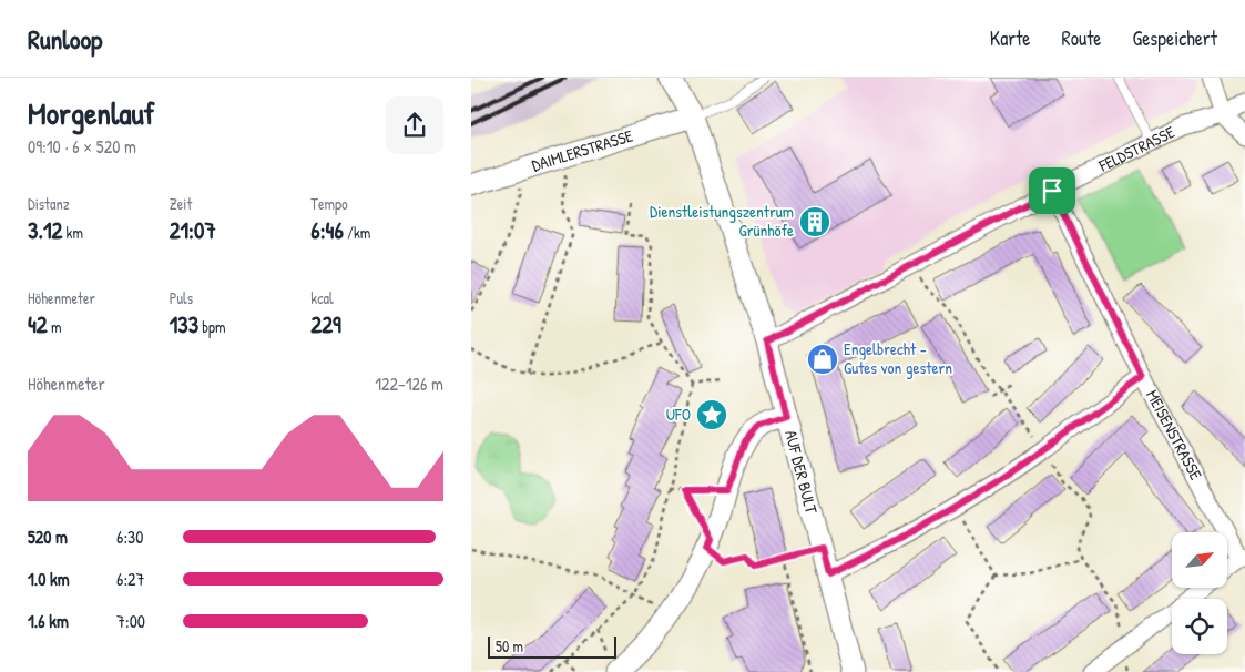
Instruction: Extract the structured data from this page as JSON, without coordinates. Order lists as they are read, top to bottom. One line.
{"streets":{"street":["FELDSTRASSE","DAIMLERSTRASSE","MEISENSTRASSE","AUF DER BULT"]},"crossings":[["FELDSTRASSE","MEISENSTRASSE"],["FELDSTRASSE","AUF DER BULT"],["DAIMLERSTRASSE","AUF DER BULT"]],"places":{"building":["Dienstleistungszentrum Grünhöfe"],"shop":["Engelbrecht - Gutes von gestern"],"place":["UFO"]},"scale_bar":"50 m","north":"top right","page":{"header":"Runloop","nav":["Karte","Route","Gespeichert"],"heading":["Morgenlauf","09:10 · 6 × 520 m"],"stats":[["Distanz","3.12 km"],["Zeit","21:07"],["Tempo","6:46 /km"],["Höhenmeter","42 m"],["Puls","133 bpm"],["kcal","229"]],"chart":["Höhenmeter","122–126 m"],"list":[{"name":"520 m","note":"6:30"},{"name":"1.0 km","note":"6:27"},{"name":"1.6 km","note":"7:00"}],"scale":"50 m"}}
